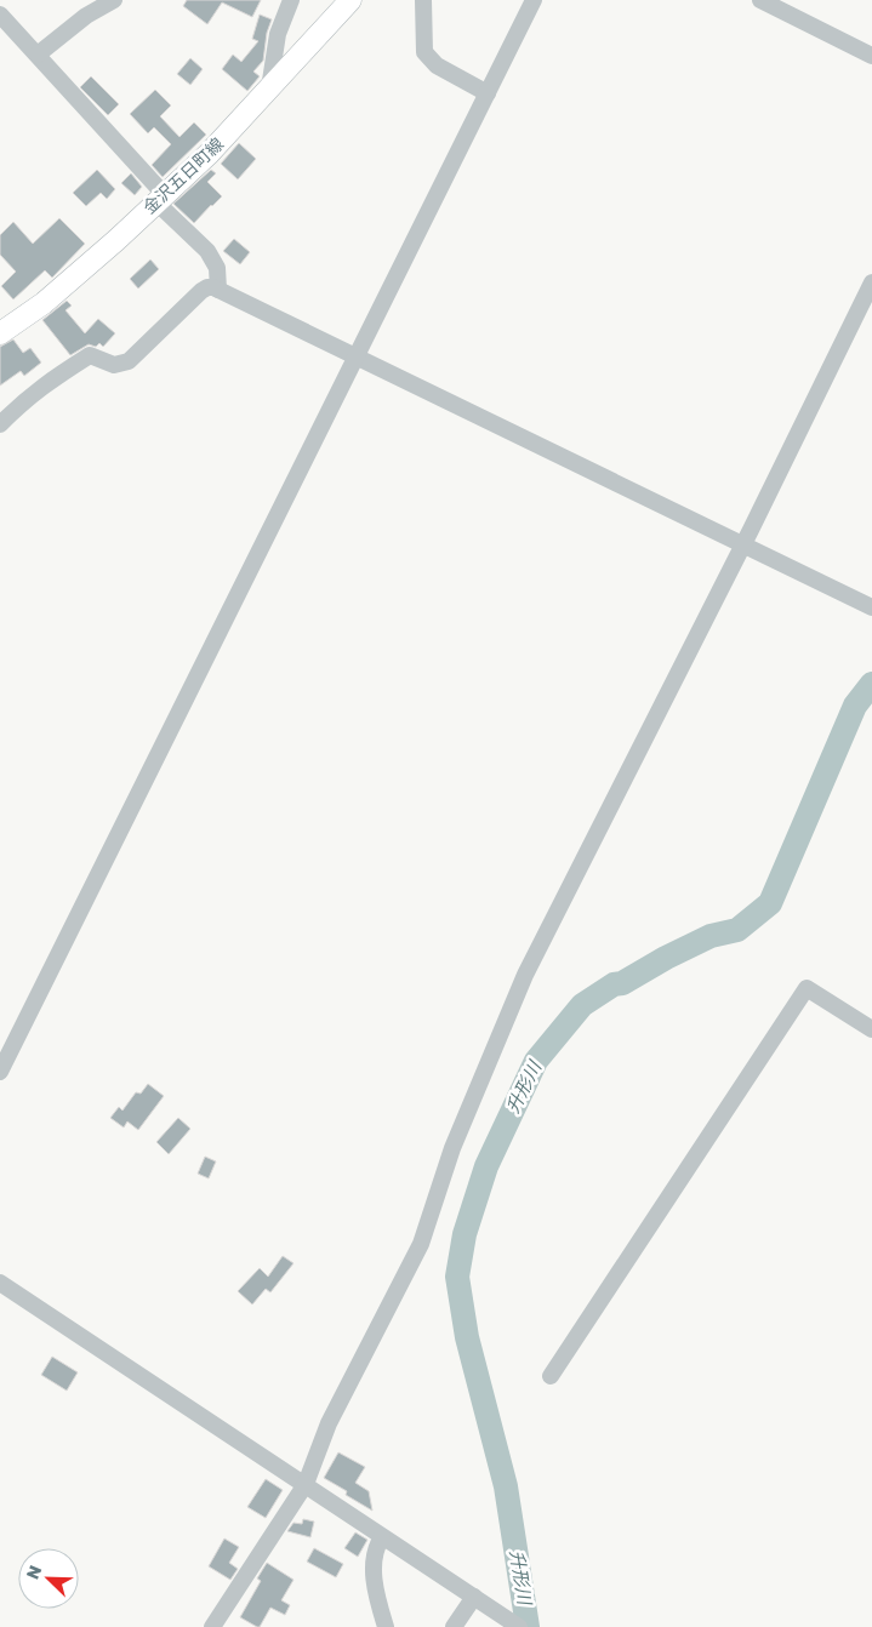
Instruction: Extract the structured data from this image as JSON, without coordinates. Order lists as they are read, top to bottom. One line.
{"streets":{"main road":["金沢五日町線"]},"water":["升形川"],"north":"top left"}
